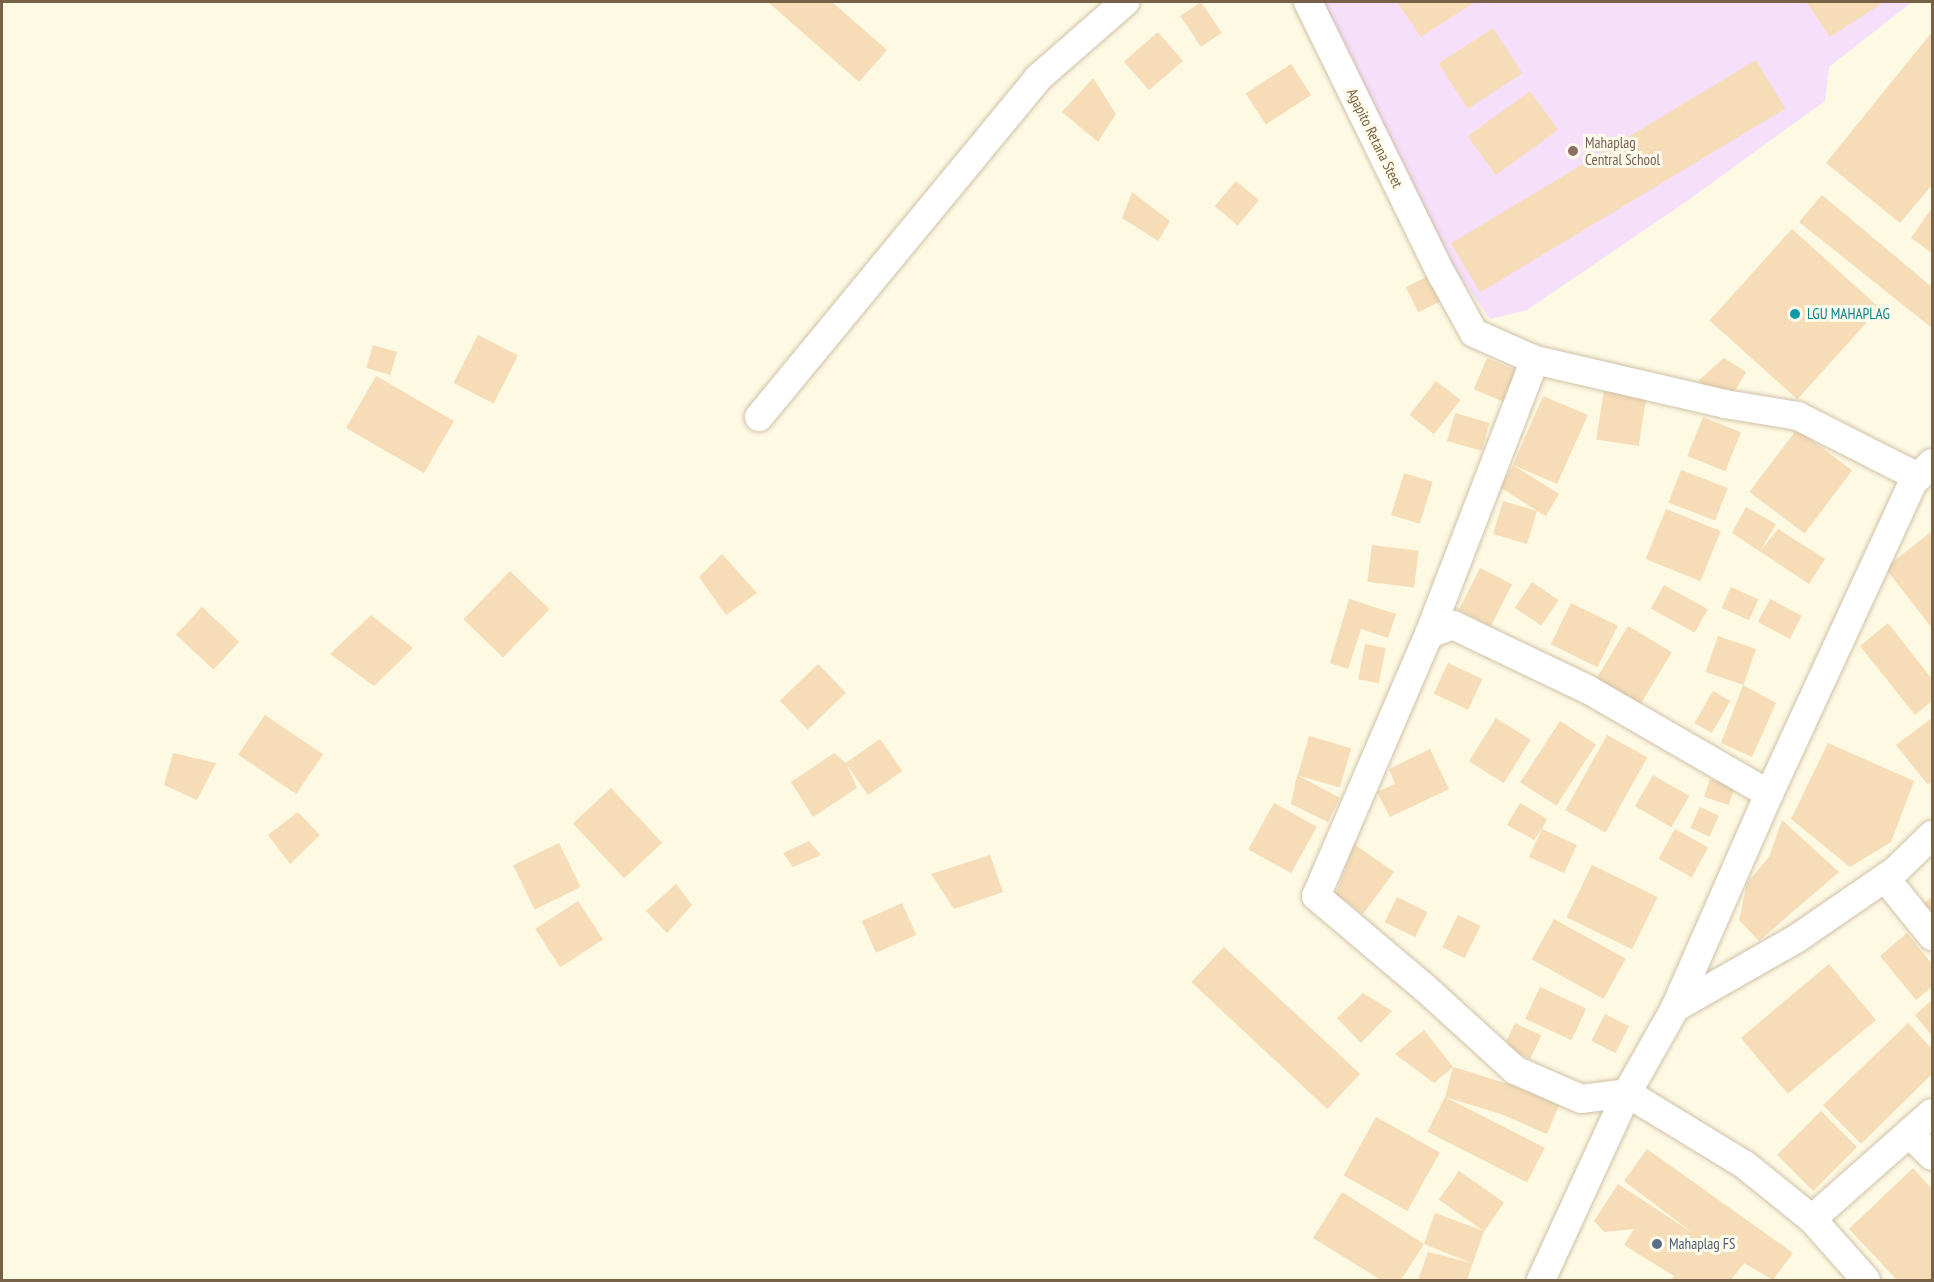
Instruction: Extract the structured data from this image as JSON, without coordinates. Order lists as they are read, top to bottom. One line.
{"streets":{"street":["Agapito Retana Steet"]},"places":["Mahaplag Central School","LGU MAHAPLAG","Mahaplag FS"]}
